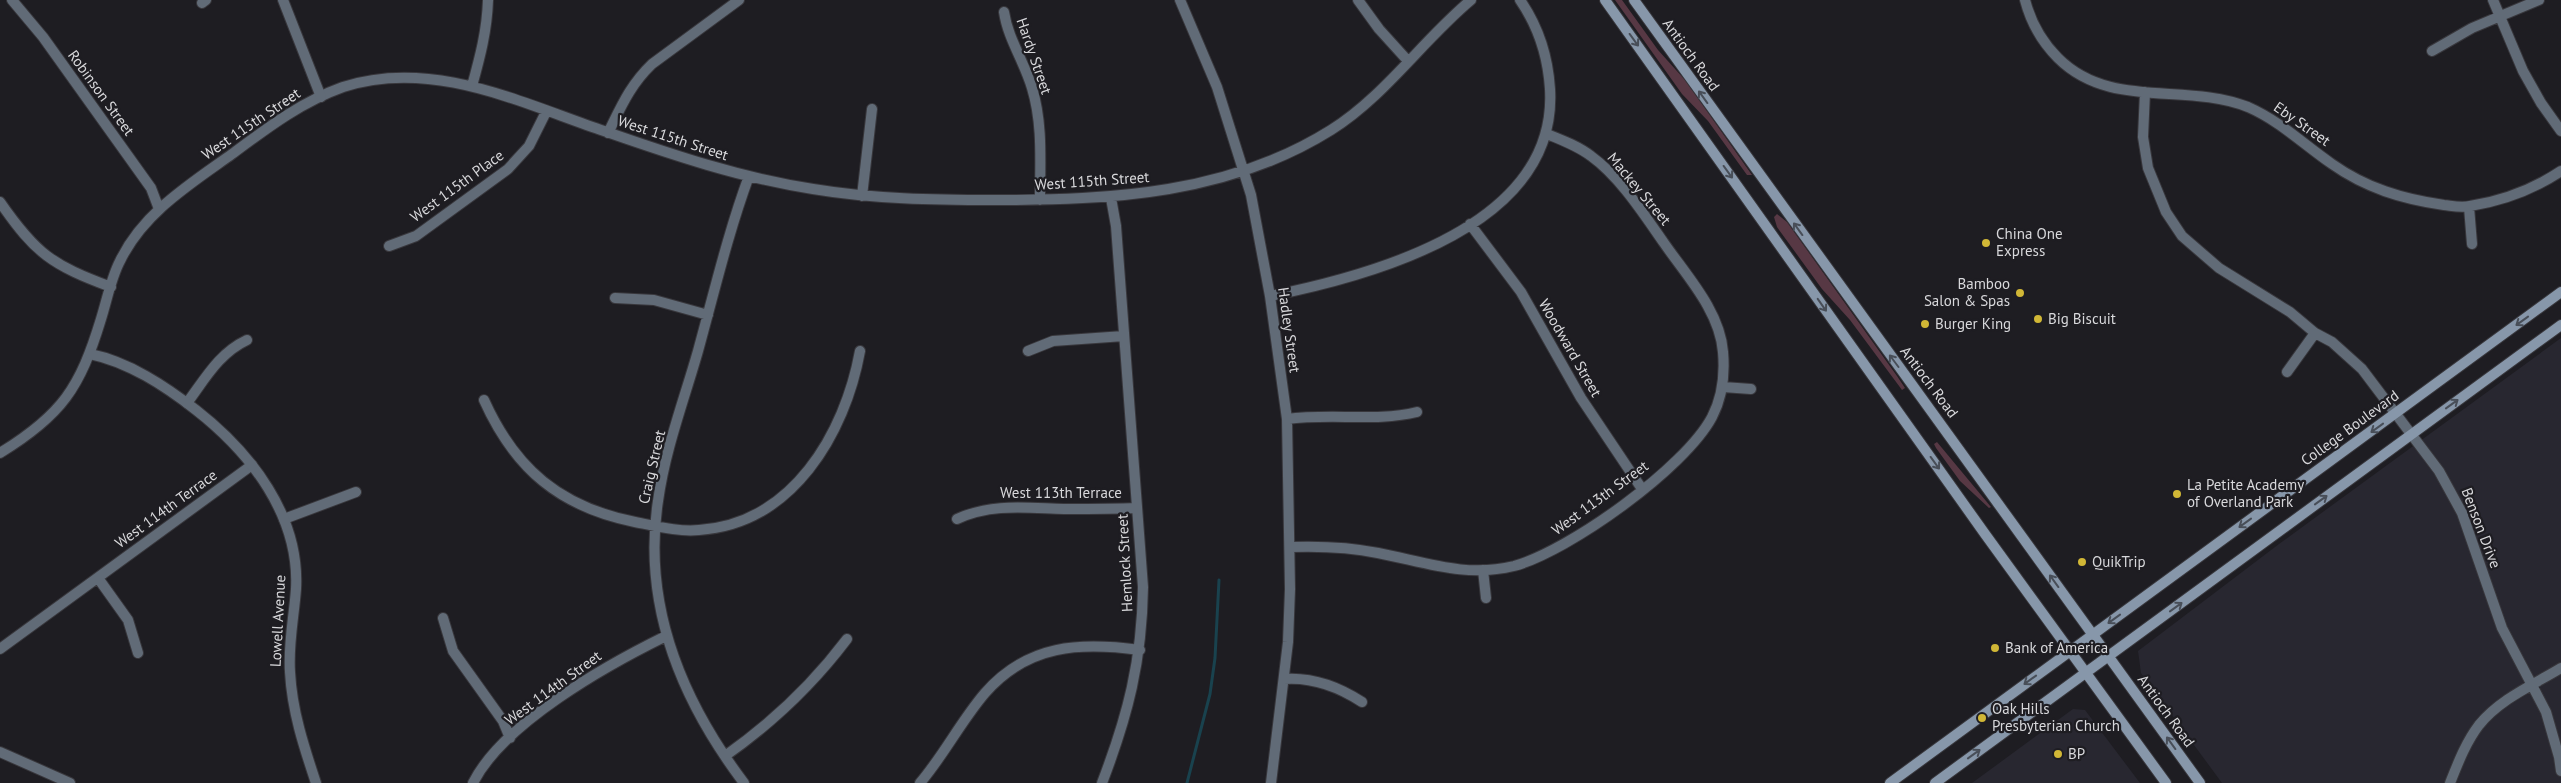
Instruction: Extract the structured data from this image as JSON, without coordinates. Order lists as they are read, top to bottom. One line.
{"streets":{"main road":["Antioch Road","College Boulevard"],"street":["Hardy Street","Robinson Street","West 115th Street","Eby Street","West 115th Place","Mackey Street","Hadley Street","Woodward Street","Craig Street","West 113th Terrace","West 113th Street","West 114th Terrace","Benson Drive","Hemlock Street","Lowell Avenue","West 114th Street"]},"crossings":[["Antioch Road","College Boulevard"],["Hardy Street","West 115th Street"],["Robinson Street","West 115th Street"],["West 115th Street","West 115th Place"],["West 115th Street","Hadley Street"],["West 115th Street","Craig Street"],["West 115th Street","Hemlock Street"],["West 115th Street","Lowell Avenue"],["Eby Street","Benson Drive"],["Mackey Street","West 113th Street"],["Hadley Street","West 113th Street"],["Woodward Street","West 113th Street"],["College Boulevard","Benson Drive"],["Craig Street","West 114th Street"],["West 113th Terrace","Hemlock Street"],["West 114th Terrace","Lowell Avenue"]],"places":["China One Express","Bamboo Salon & Spas","Big Biscuit","Burger King","La Petite Academy of Overland Park","QuikTrip","Bank of America","Oak Hills Presbyterian Church","BP"]}
